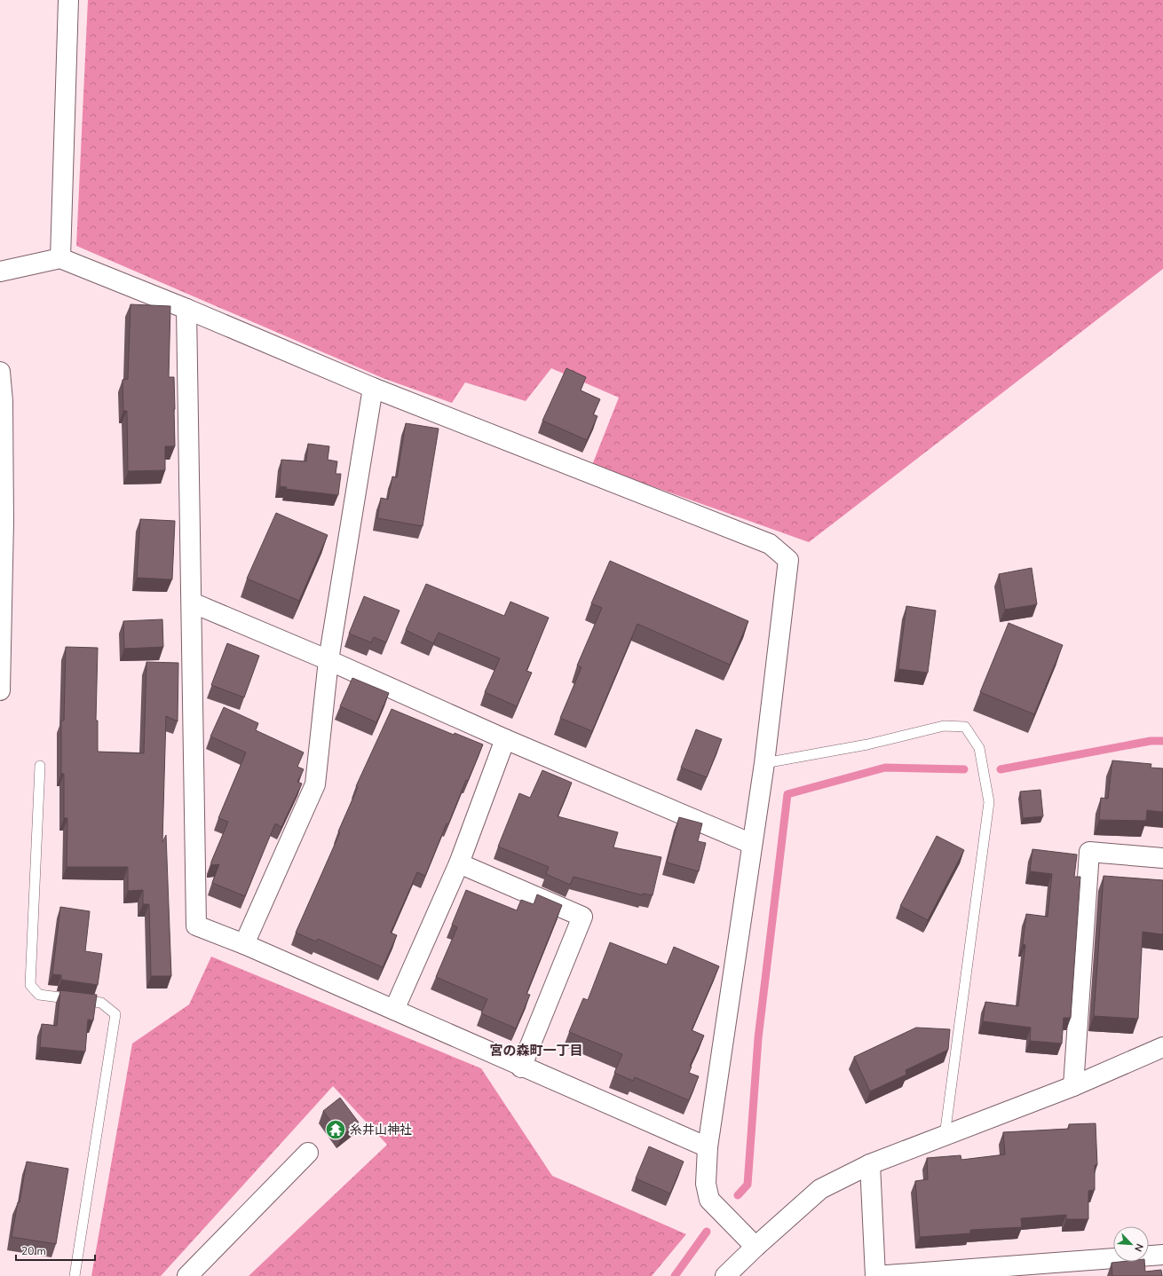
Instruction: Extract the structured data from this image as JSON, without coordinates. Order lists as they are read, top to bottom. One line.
{"districts":["宮の森町一丁目"],"places":{"temple":["糸井山神社"]},"scale_bar":"20 m","north":"bottom right"}
